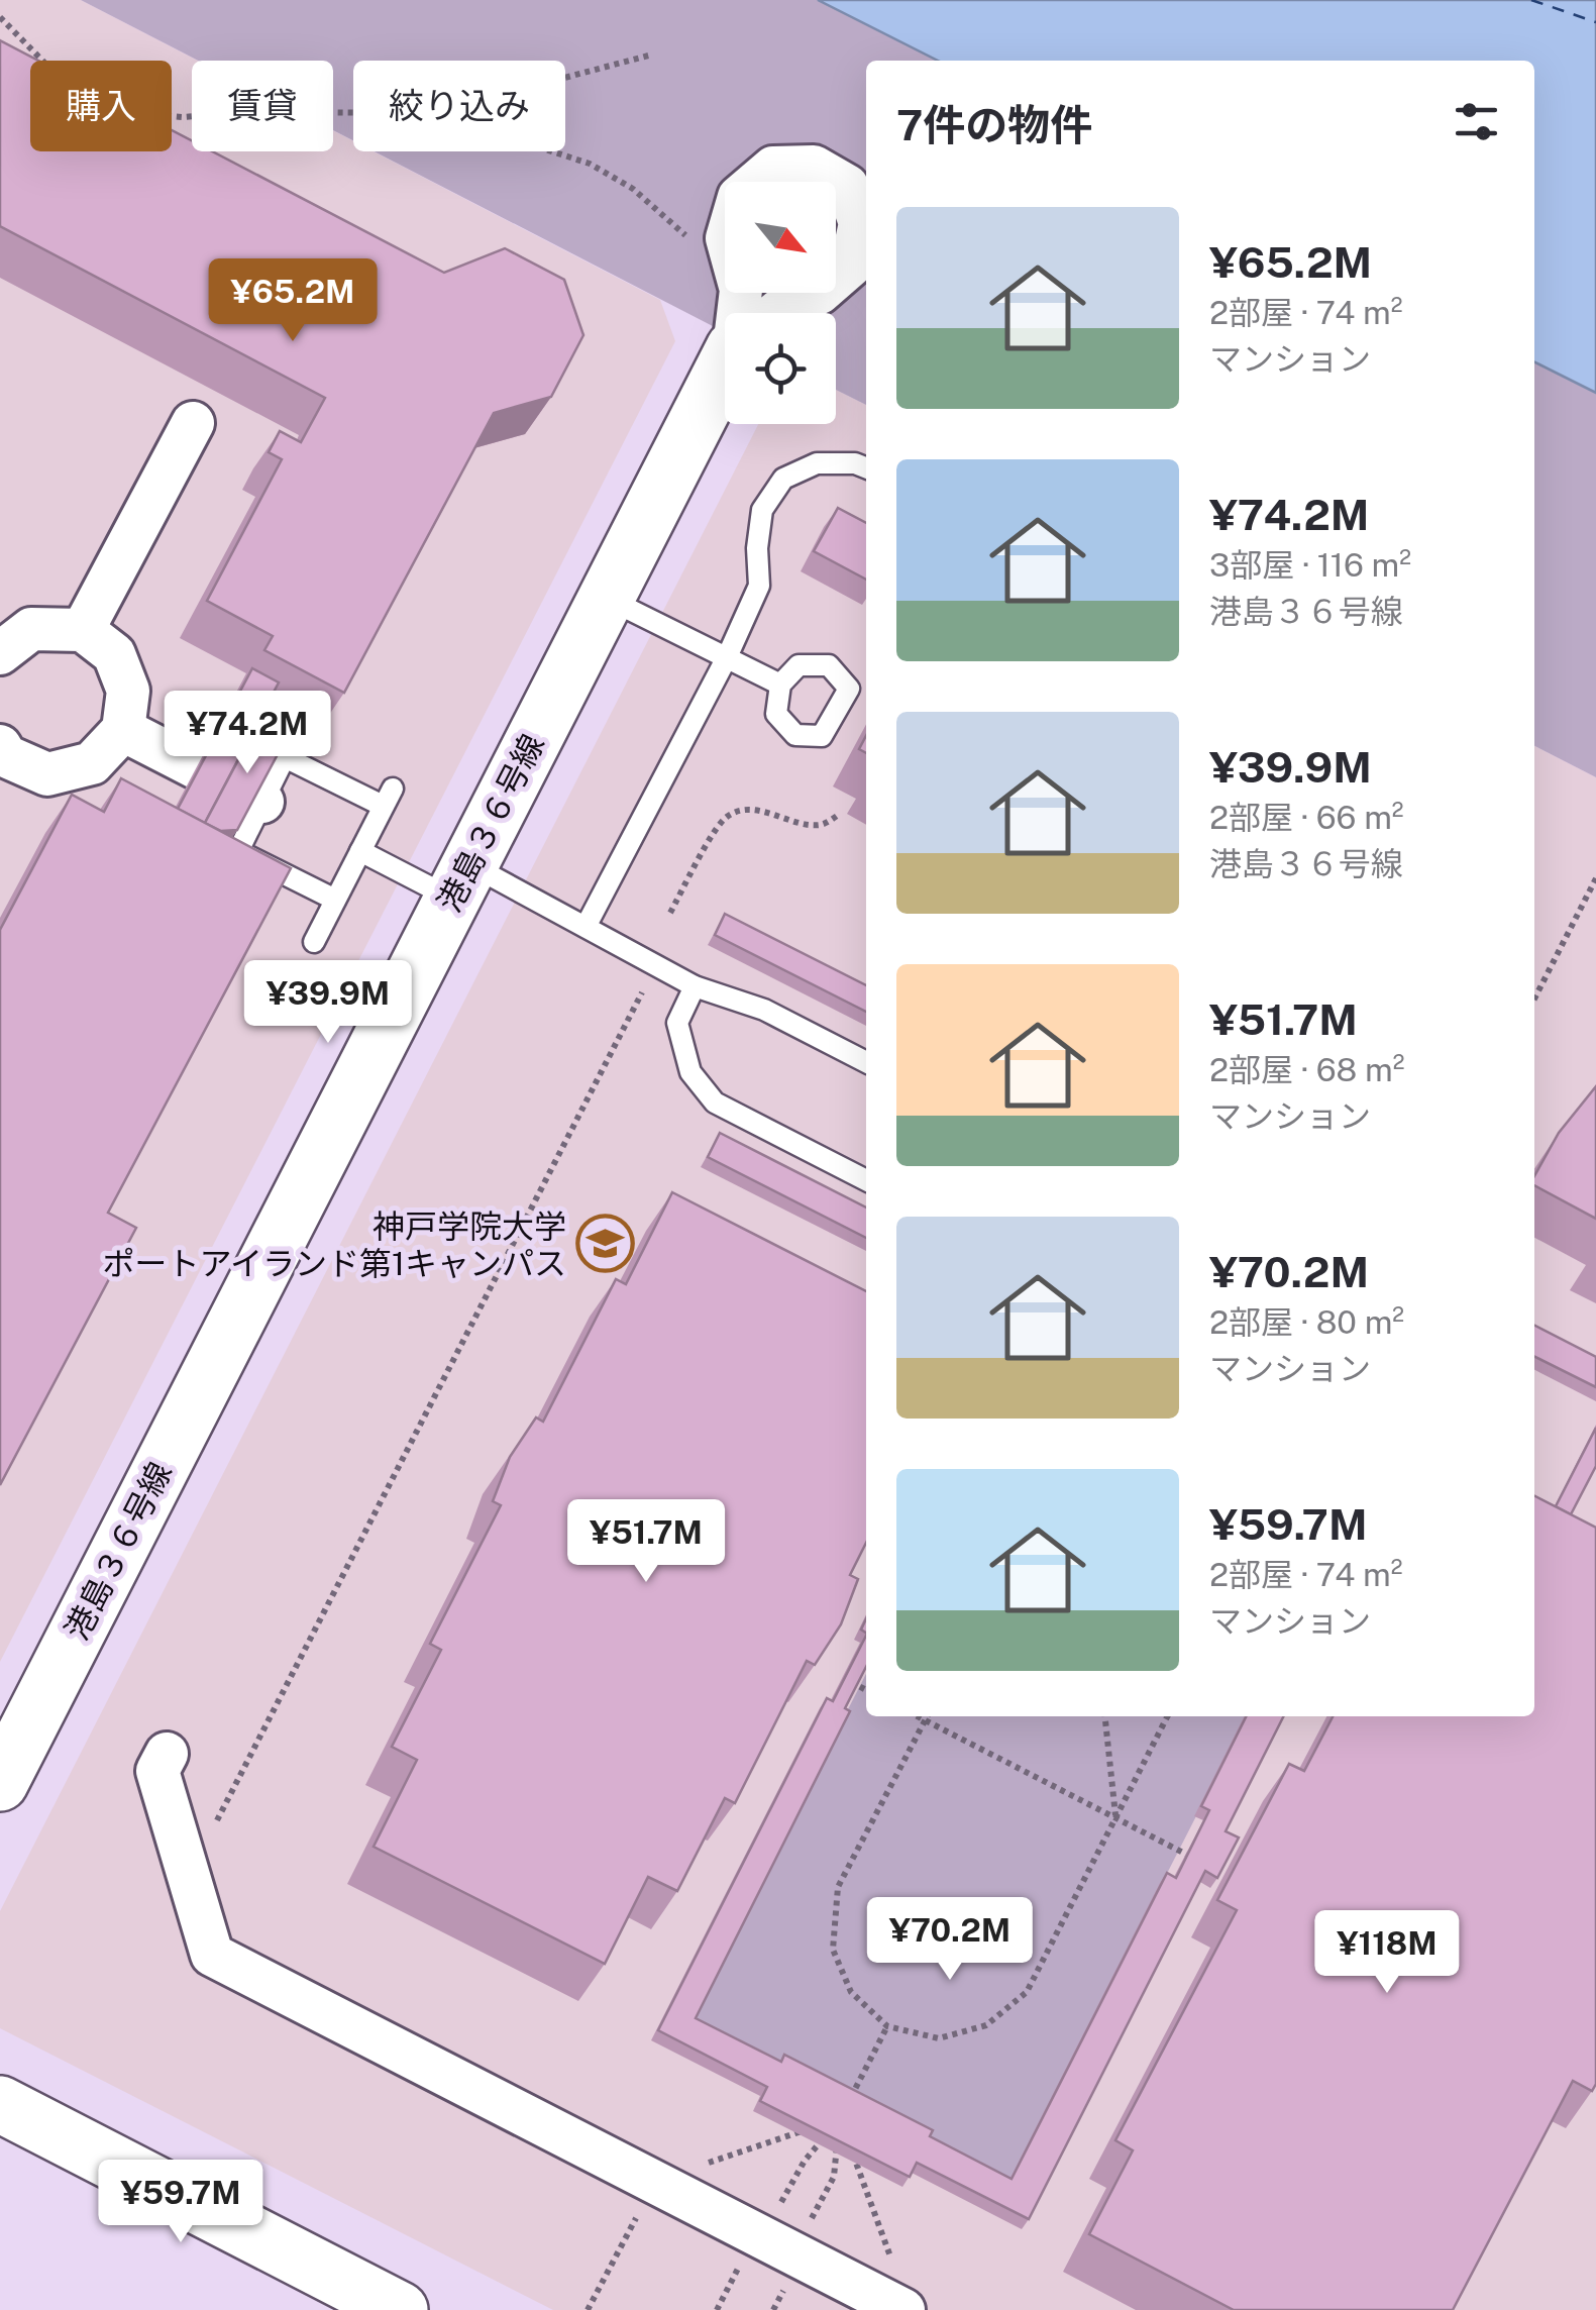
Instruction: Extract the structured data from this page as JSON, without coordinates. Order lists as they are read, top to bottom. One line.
{"streets":{"street":["港島３６号線"]},"places":{"school or university":["神戸学院大学 ポートアイランド第1キャンパス"]},"north":"bottom right","page":{"chip":["購入","賃貸","絞り込み"],"heading":"7件の物件","list":[{"name":"¥65.2M","note":"2部屋 · 74 m² · マンション"},{"name":"¥74.2M","note":"3部屋 · 116 m² · 港島３６号線"},{"name":"¥39.9M","note":"2部屋 · 66 m² · 港島３６号線"},{"name":"¥51.7M","note":"2部屋 · 68 m² · マンション"},{"name":"¥70.2M","note":"2部屋 · 80 m² · マンション"},{"name":"¥59.7M","note":"2部屋 · 74 m² · マンション"}],"price":["¥65.2M","¥74.2M","¥39.9M","¥51.7M","¥70.2M","¥118M","¥59.7M"]}}
